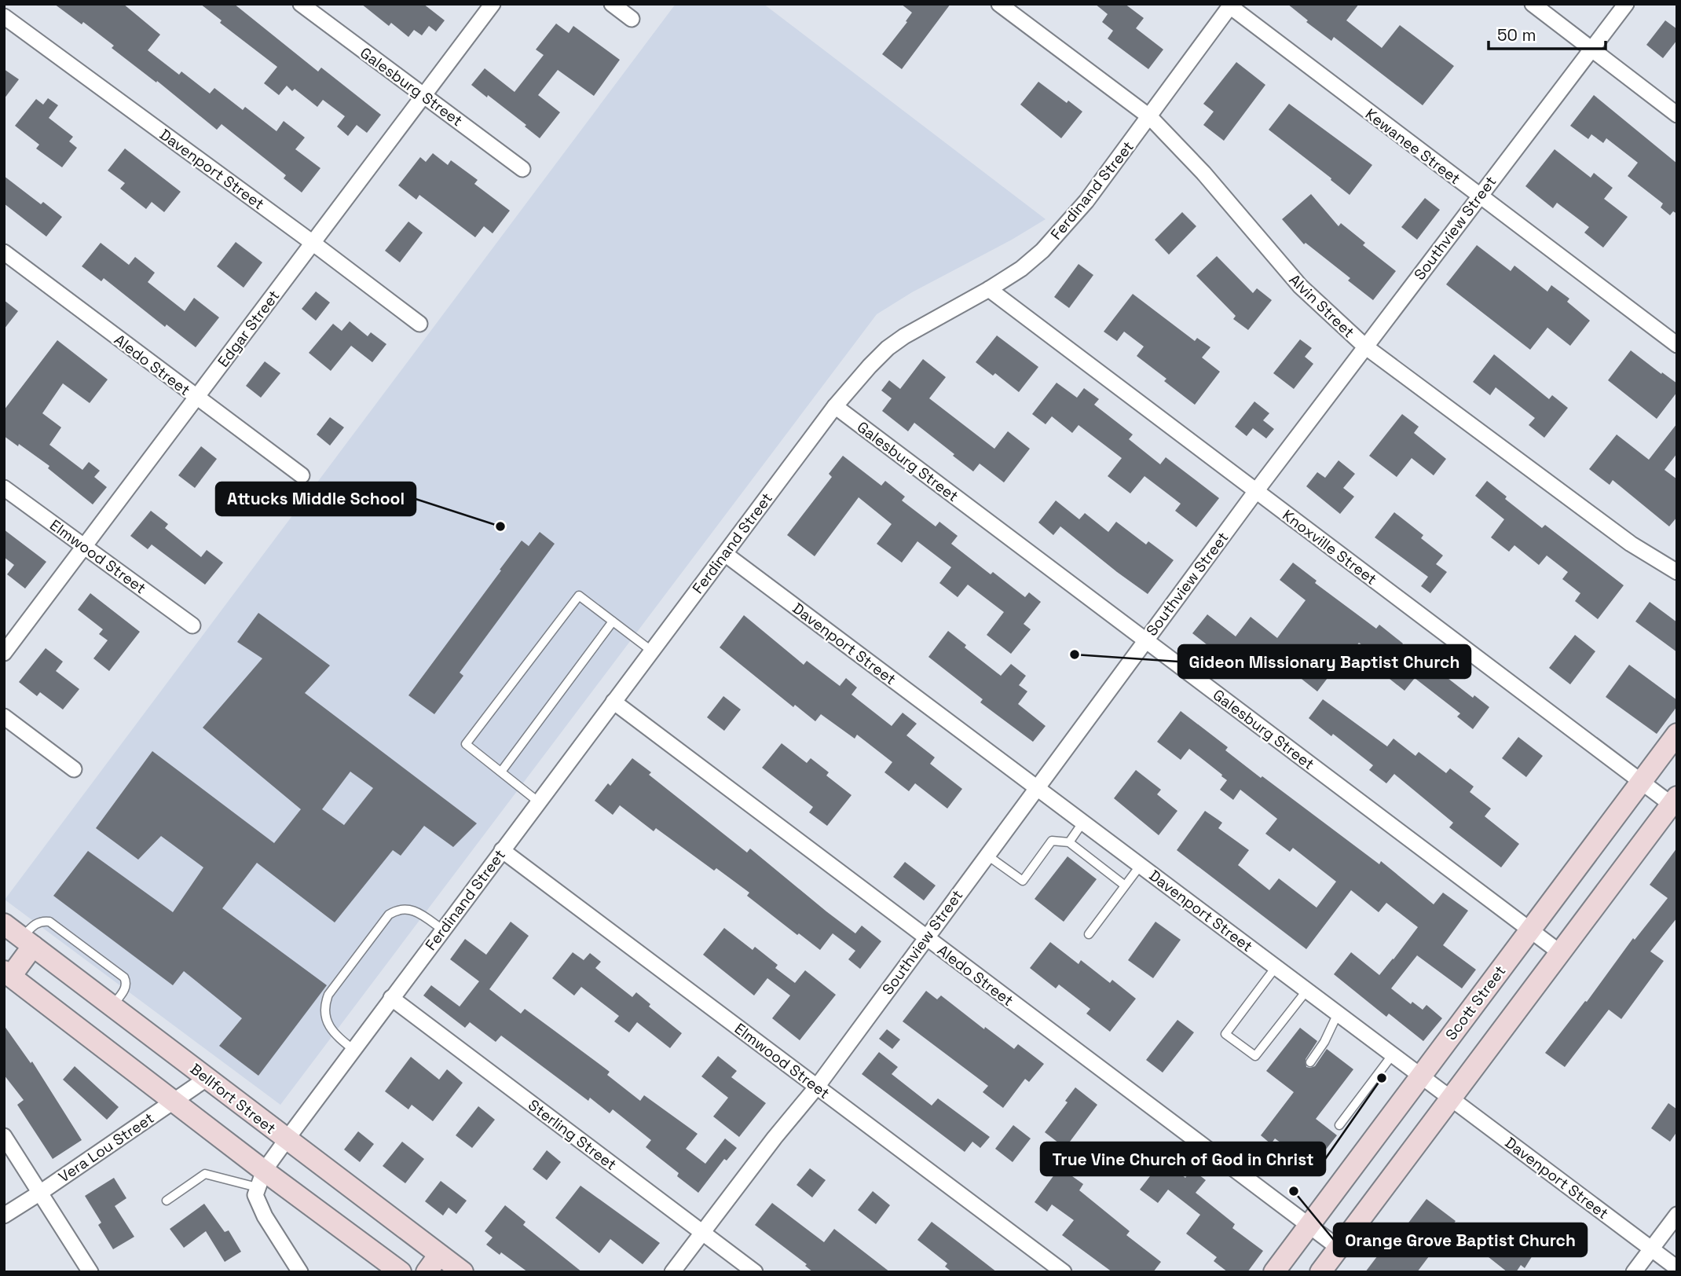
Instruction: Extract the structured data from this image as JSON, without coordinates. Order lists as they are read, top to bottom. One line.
{"streets":{"main road":["Scott Street","Bellfort Street"],"street":["Galesburg Street","Kewanee Street","Davenport Street","Ferdinand Street","Southview Street","Alvin Street","Edgar Street","Aledo Street","Knoxville Street","Elmwood Street","Sterling Street","Vera Lou Street"]},"crossings":[["Galesburg Street","Ferdinand Street"],["Galesburg Street","Southview Street"],["Galesburg Street","Edgar Street"],["Galesburg Street","Scott Street"],["Kewanee Street","Ferdinand Street"],["Kewanee Street","Southview Street"],["Davenport Street","Ferdinand Street"],["Davenport Street","Southview Street"],["Davenport Street","Edgar Street"],["Davenport Street","Scott Street"],["Ferdinand Street","Alvin Street"],["Ferdinand Street","Aledo Street"],["Ferdinand Street","Knoxville Street"],["Ferdinand Street","Elmwood Street"],["Ferdinand Street","Bellfort Street"],["Ferdinand Street","Sterling Street"],["Southview Street","Alvin Street"],["Southview Street","Aledo Street"],["Southview Street","Knoxville Street"],["Southview Street","Elmwood Street"],["Southview Street","Sterling Street"],["Edgar Street","Aledo Street"],["Edgar Street","Elmwood Street"],["Aledo Street","Scott Street"],["Knoxville Street","Scott Street"],["Bellfort Street","Vera Lou Street"]],"places":["Attucks Middle School","Gideon Missionary Baptist Church","True Vine Church of God in Christ","Orange Grove Baptist Church"],"scale_bar":"50 m"}
